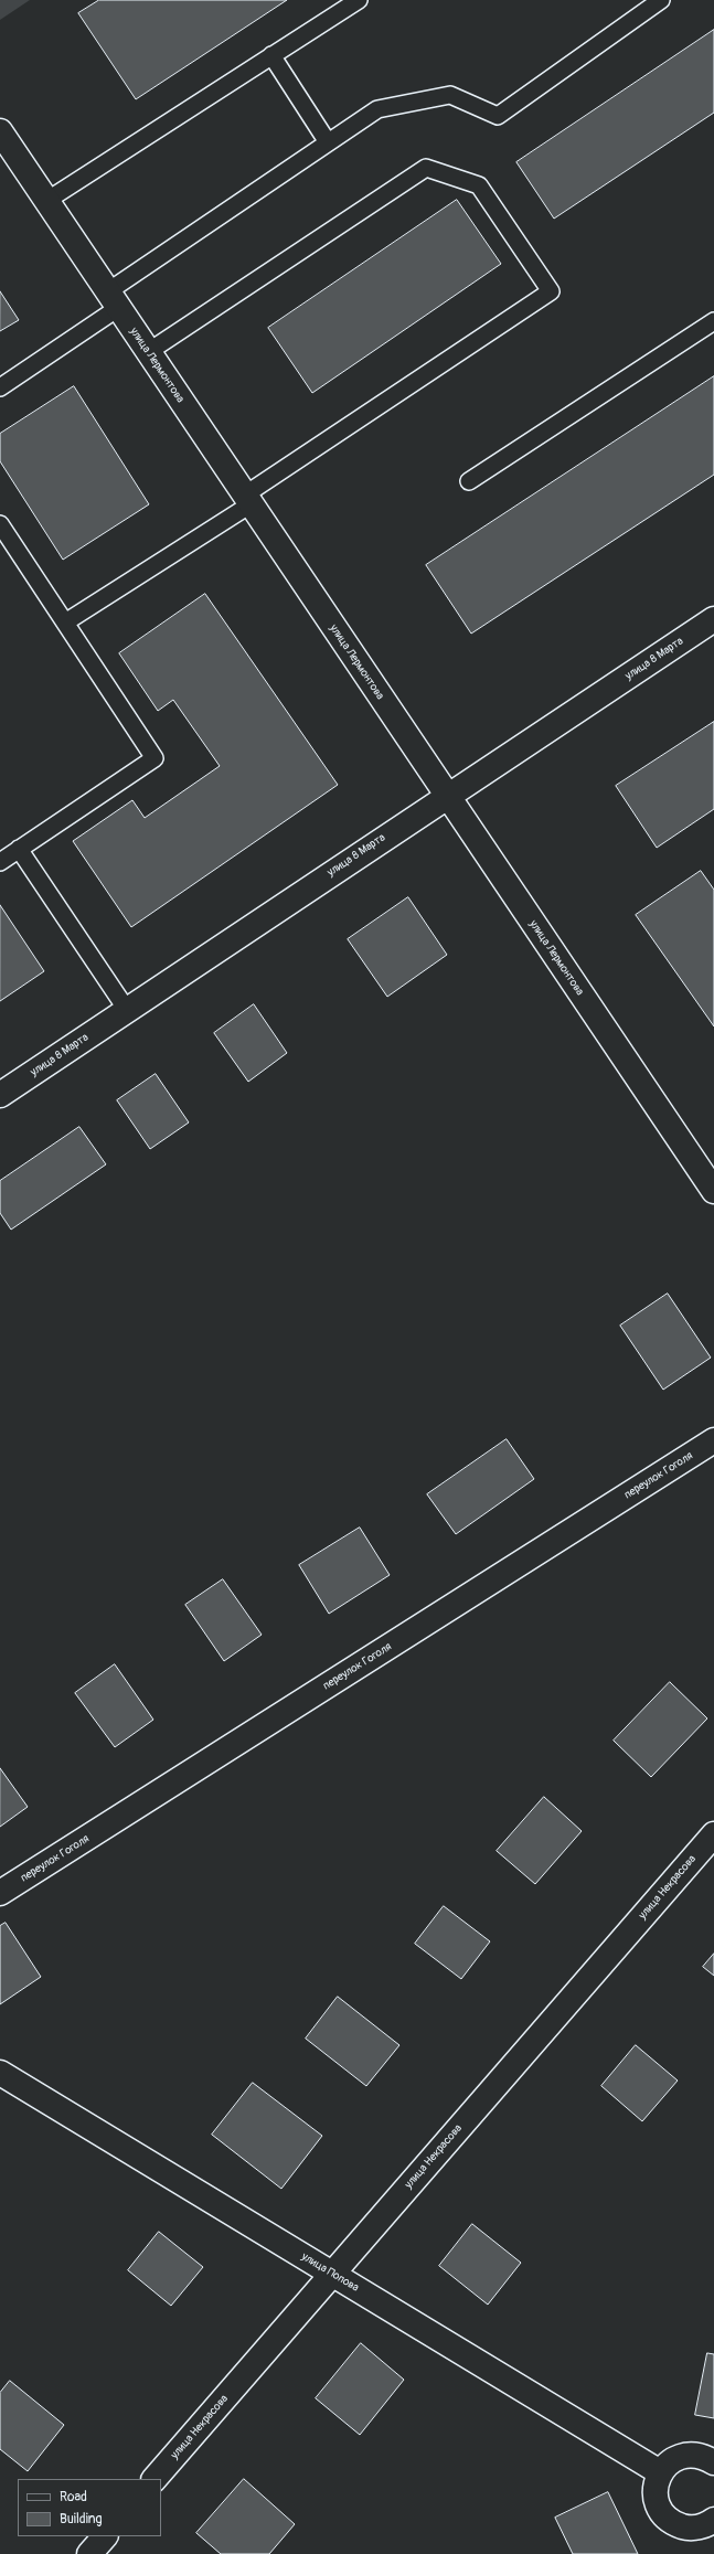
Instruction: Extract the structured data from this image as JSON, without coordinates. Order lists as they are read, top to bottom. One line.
{"streets":{"street":["улица Лермонтова","улица 8 Марта","переулок Гоголя","улица Некрасова","улица Попова"]},"crossings":[["улица Лермонтова","улица 8 Марта"],["улица Некрасова","улица Попова"]],"legend":["Road","Building"]}
